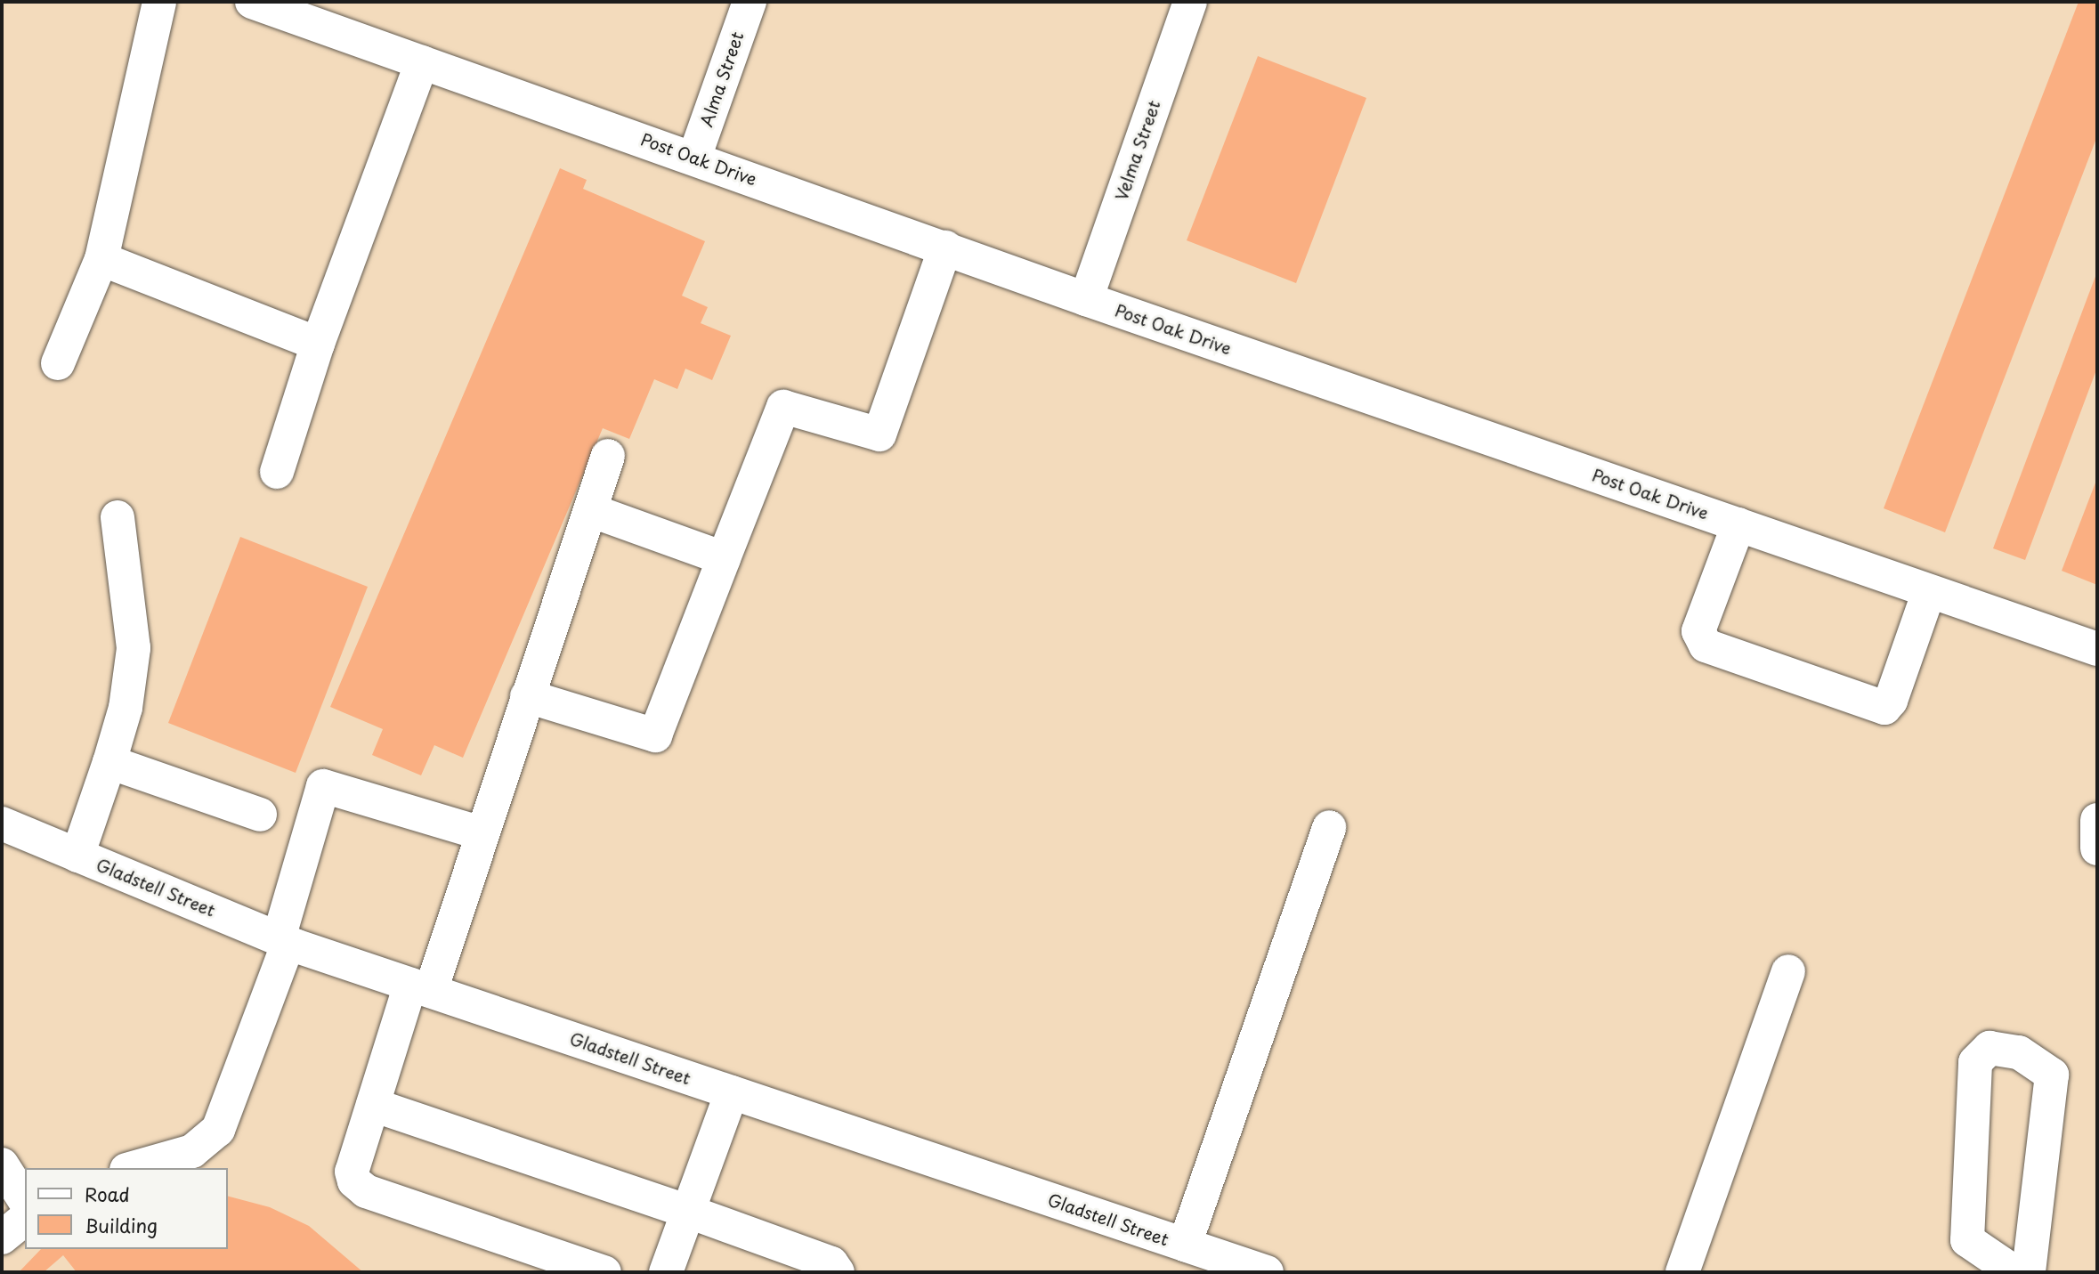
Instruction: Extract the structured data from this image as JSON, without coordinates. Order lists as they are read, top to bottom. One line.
{"streets":{"street":["Alma Street","Velma Street","Post Oak Drive","Gladstell Street"]},"crossings":[["Alma Street","Post Oak Drive"],["Velma Street","Post Oak Drive"]],"legend":["Road","Building"]}
